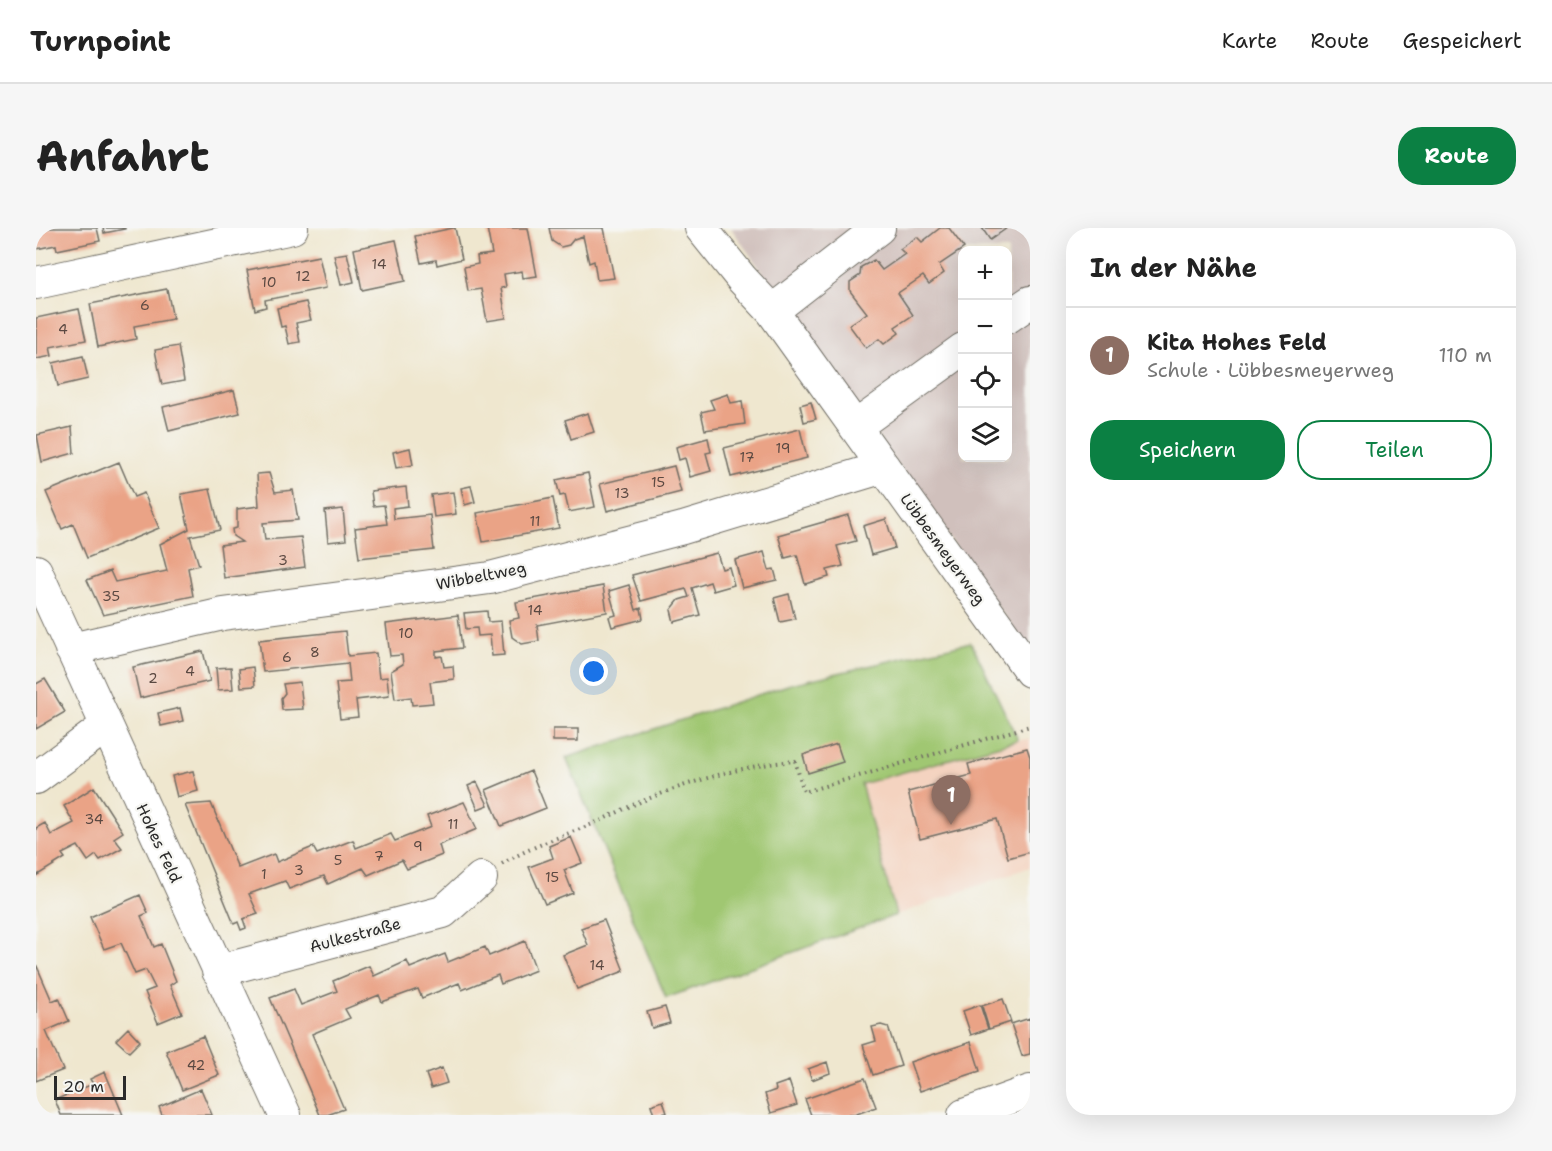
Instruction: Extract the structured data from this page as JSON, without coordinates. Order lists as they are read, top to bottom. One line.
{"streets":{"street":["Lübbesmeyerweg","Wibbeltweg","Hohes Feld","Aulkestraße"]},"crossings":[["Lübbesmeyerweg","Wibbeltweg"],["Wibbeltweg","Hohes Feld"],["Hohes Feld","Aulkestraße"]],"house_numbers":["14","12","10","6","4","19","17","15","13","11","3","35","14","10","8","6","4","2","34","11","9","7","5","3","1","15","14","42"],"scale_bar":"20 m","page":{"header":"Turnpoint","nav":["Karte","Route","Gespeichert"],"buttons":["Route",["Speichern","Teilen"]],"title":"Anfahrt","heading":"In der Nähe","map_buttons":["+","−"],"list":[{"mark":"1","name":"Kita Hohes Feld","note":"Schule · Lübbesmeyerweg","value":"110 m"}],"pins":"1","scale":"20 m"}}
